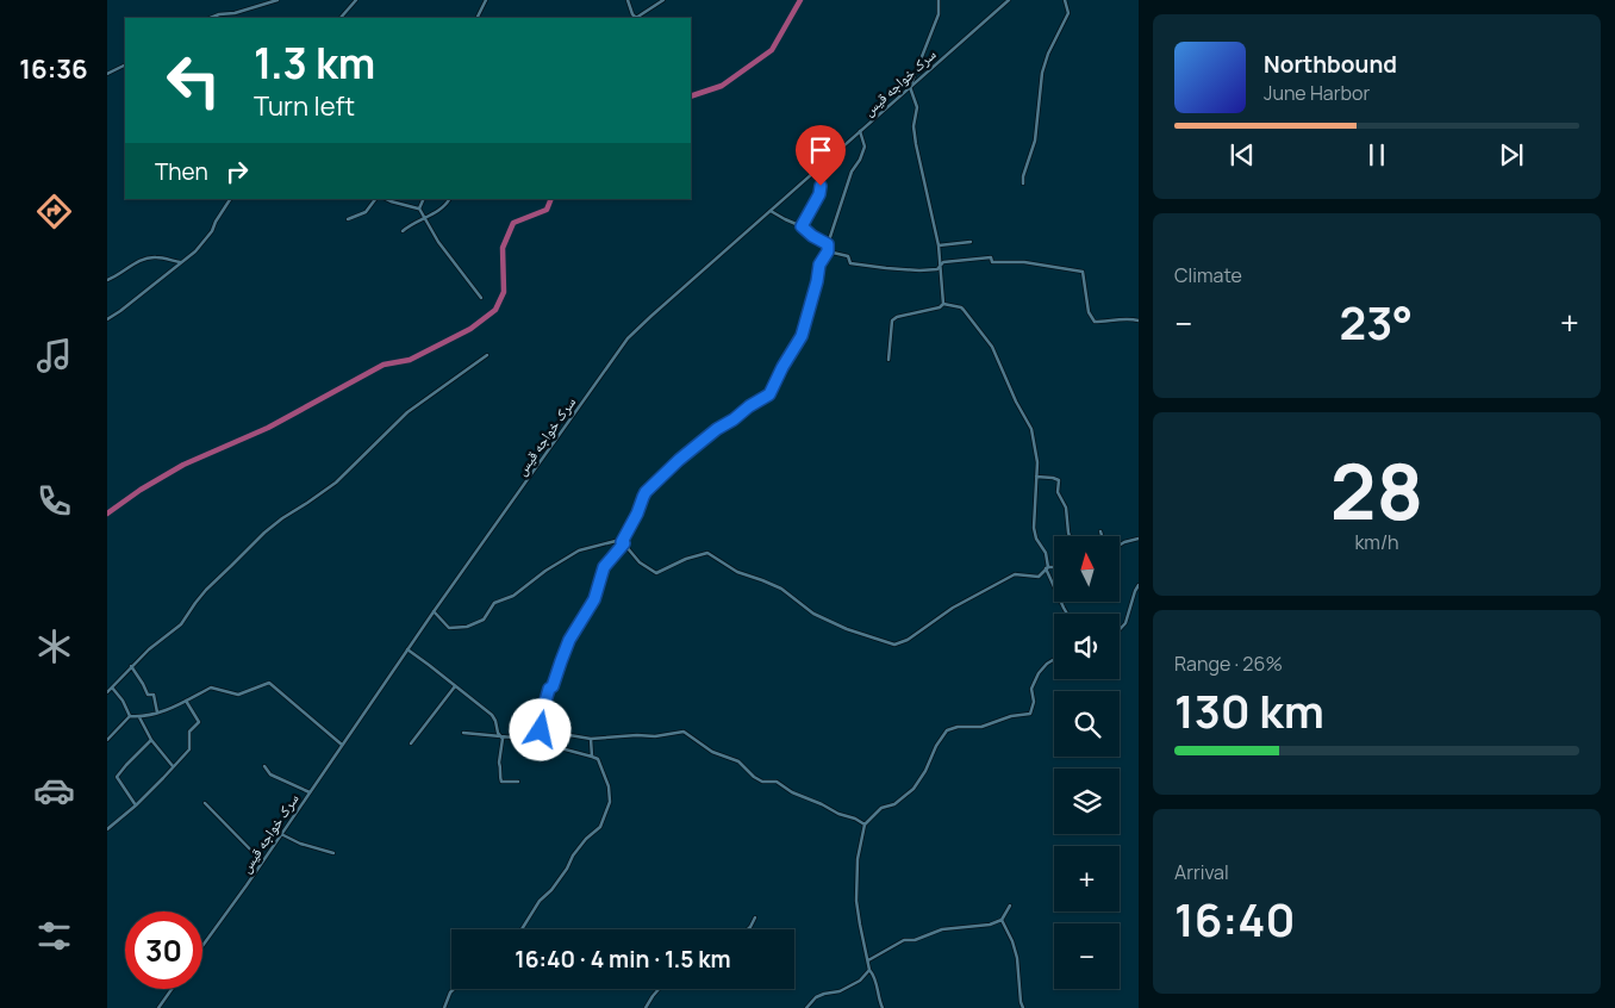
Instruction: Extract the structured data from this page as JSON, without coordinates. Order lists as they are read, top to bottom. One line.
{"streets":{"street":["سرک خواجه قیس"]},"north":"top","page":{"tabs":"16:36","turn":["1.3 km","Turn left"],"song":["Northbound","June Harbor"],"then":"Then","tile":["Climate",["28","km/h"],["Range · 26%","130 km"],["Arrival","16:40"]],"heat":["−","23°","+"],"map_buttons":["+","−"],"limit":"30","trip":"16:40 · 4 min · 1.5 km"}}
